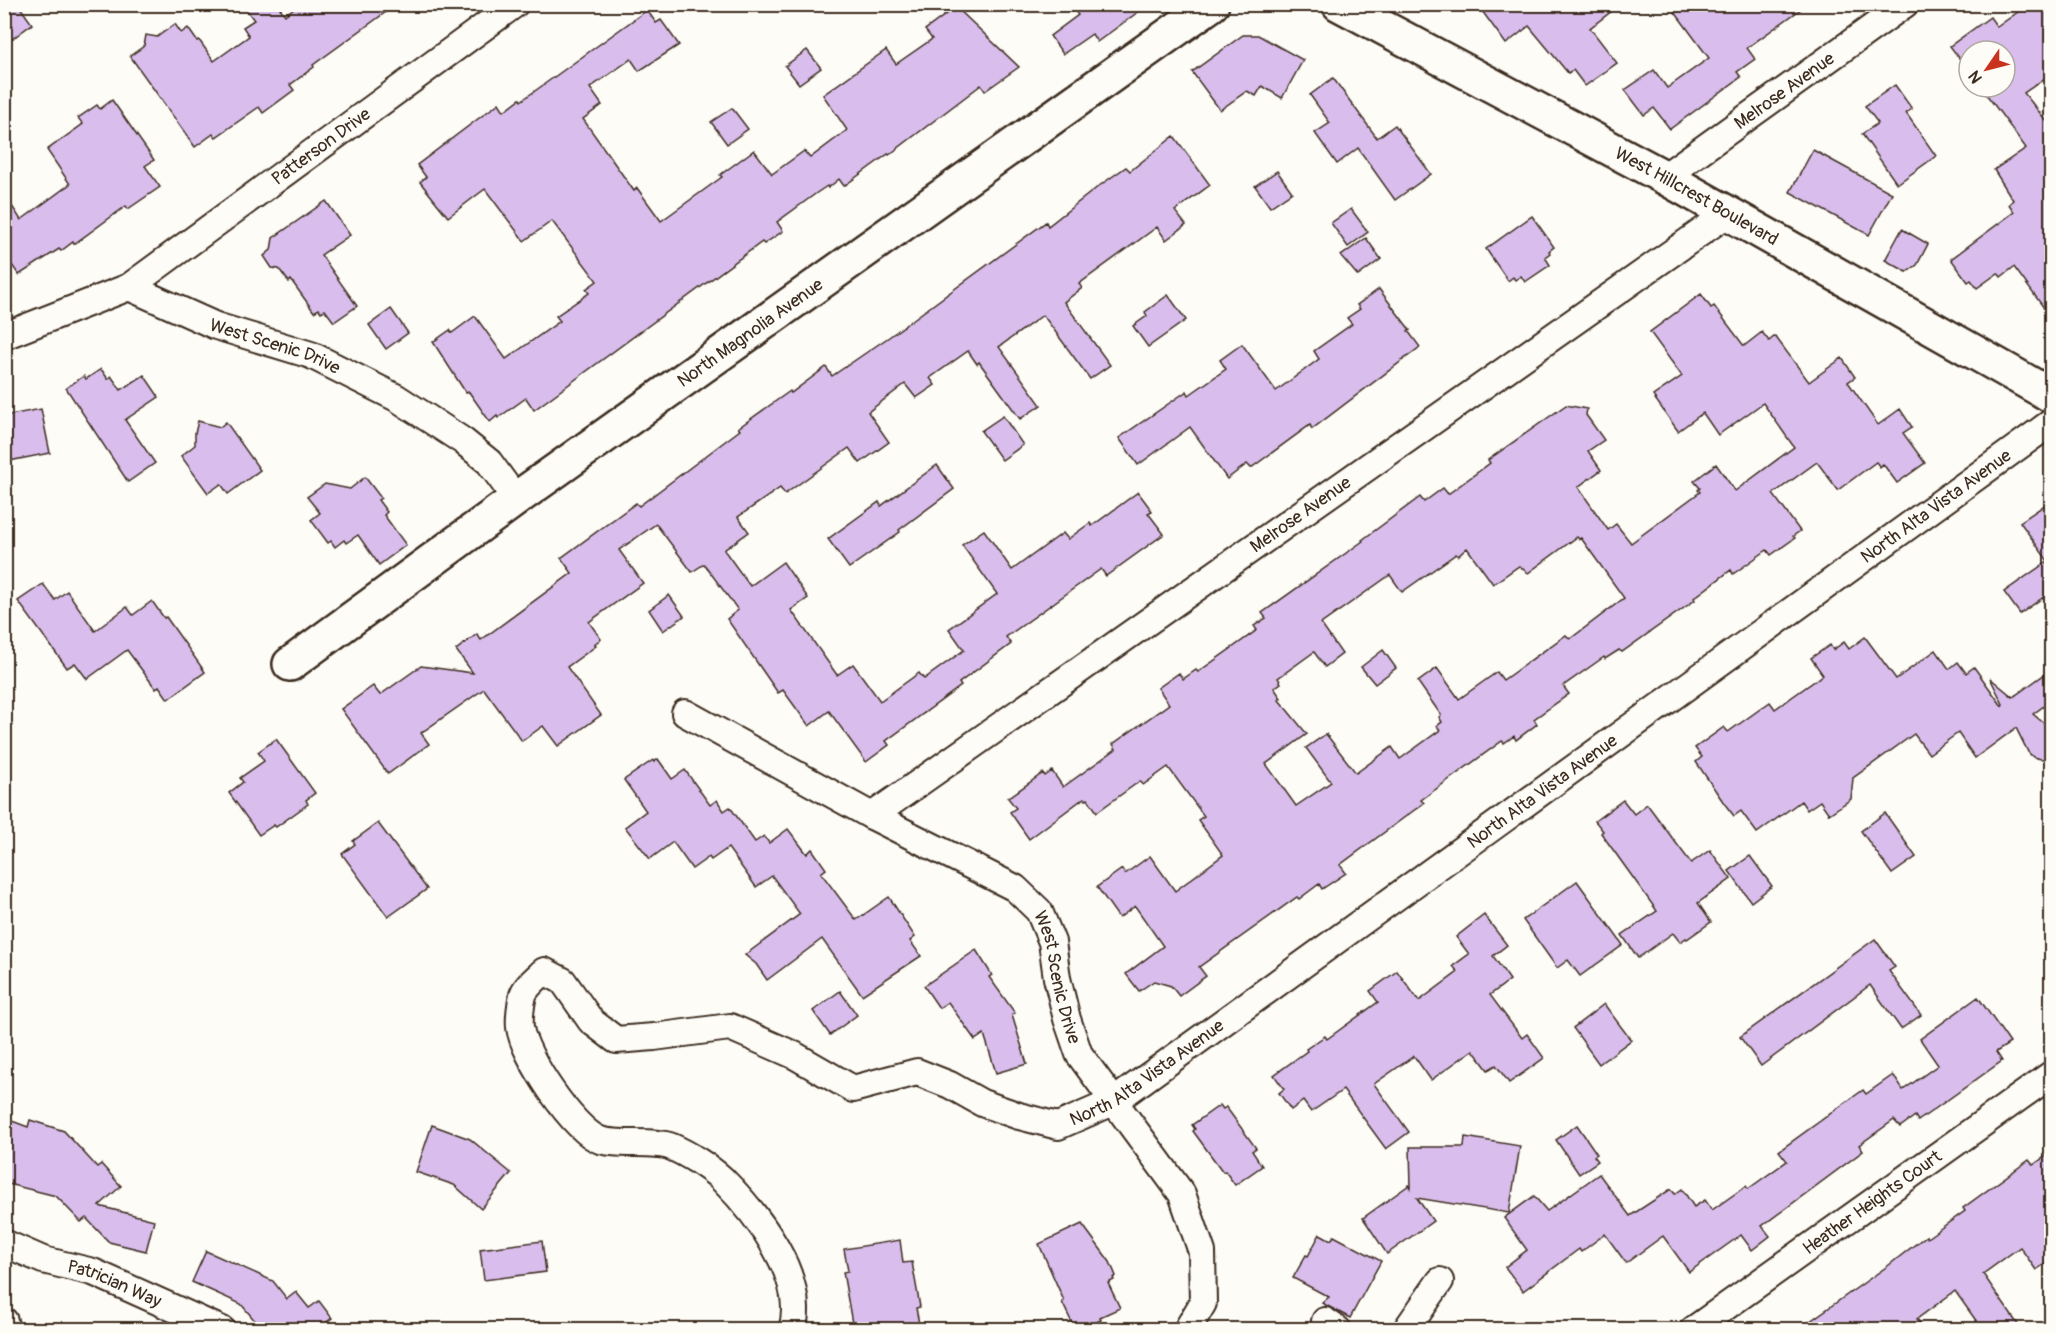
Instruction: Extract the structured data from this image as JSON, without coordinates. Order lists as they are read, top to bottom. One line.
{"streets":{"street":["Melrose Avenue","Patterson Drive","West Hillcrest Boulevard","North Magnolia Avenue","West Scenic Drive","North Alta Vista Avenue","Heather Heights Court","Patrician Way"]},"crossings":[["Melrose Avenue","West Hillcrest Boulevard"],["Melrose Avenue","West Scenic Drive"],["Patterson Drive","West Scenic Drive"],["North Magnolia Avenue","West Scenic Drive"],["West Scenic Drive","North Alta Vista Avenue"]],"north":"bottom left"}
